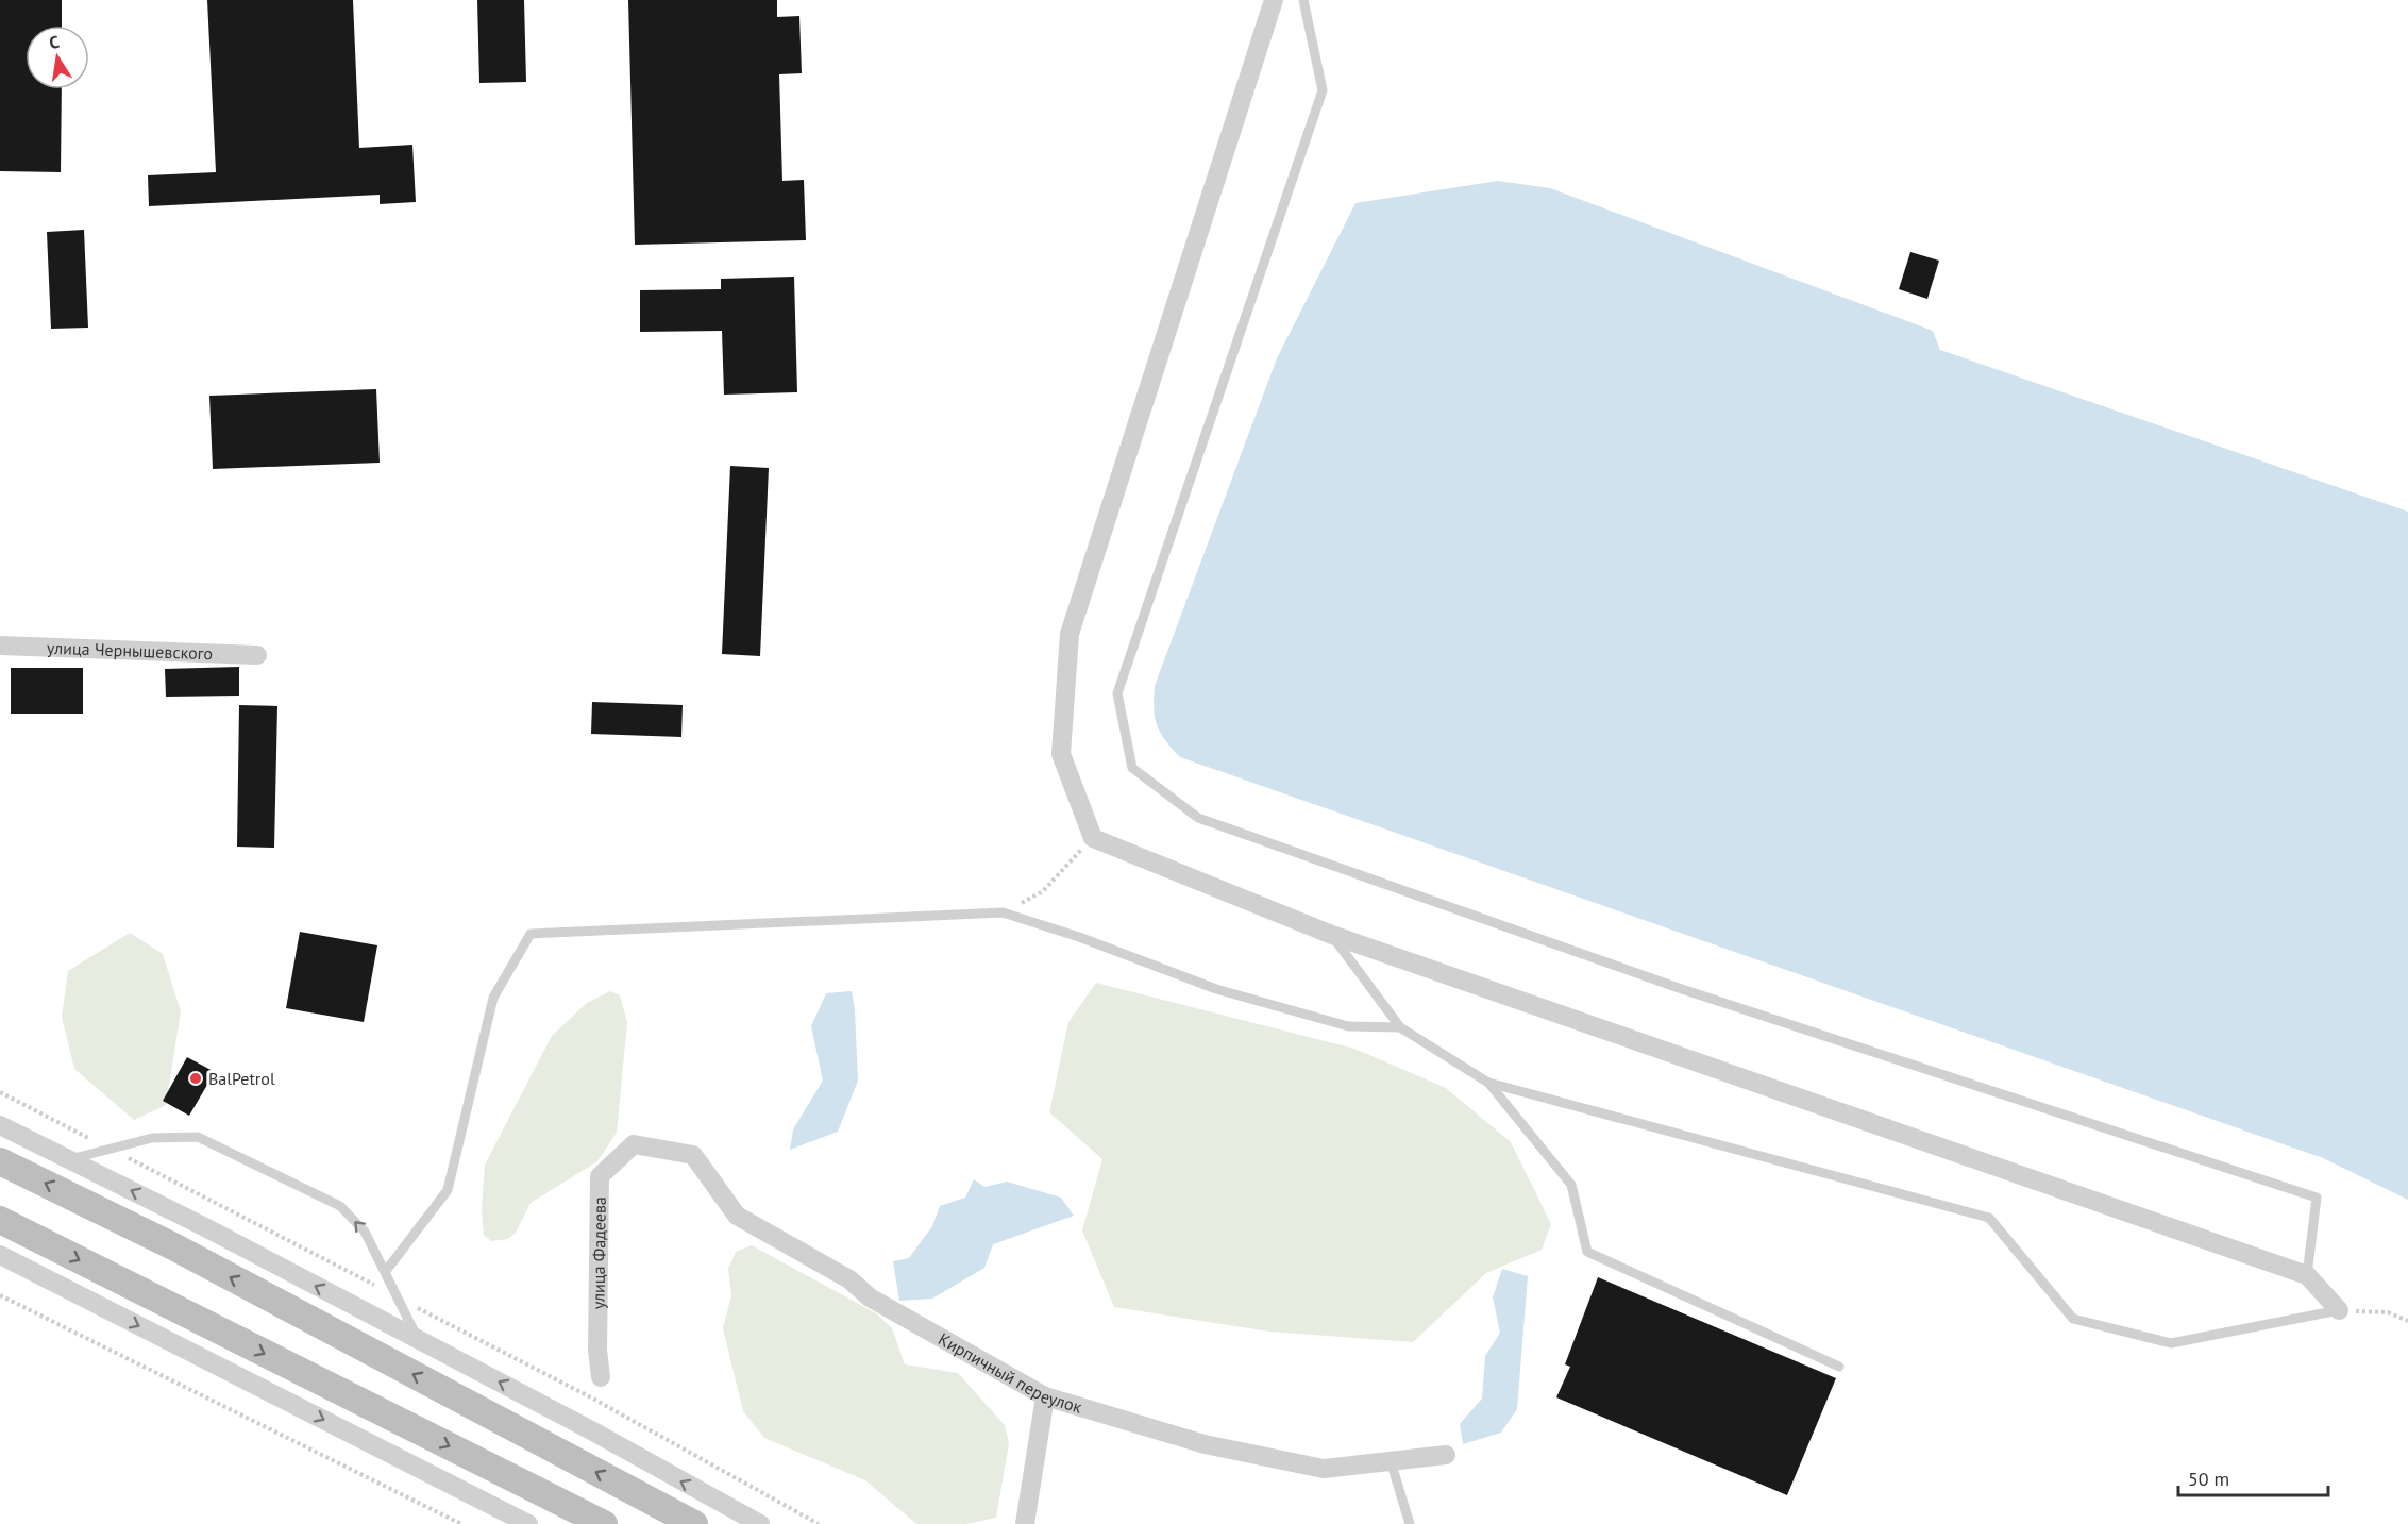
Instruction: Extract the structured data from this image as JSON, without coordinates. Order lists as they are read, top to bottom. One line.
{"streets":{"street":["улица Чернышевского","улица Фадеева","Кирпичный переулок"]},"crossings":[["улица Фадеева","Кирпичный переулок"]],"places":["BalPetrol"],"scale_bar":"50 m","north":"top"}
